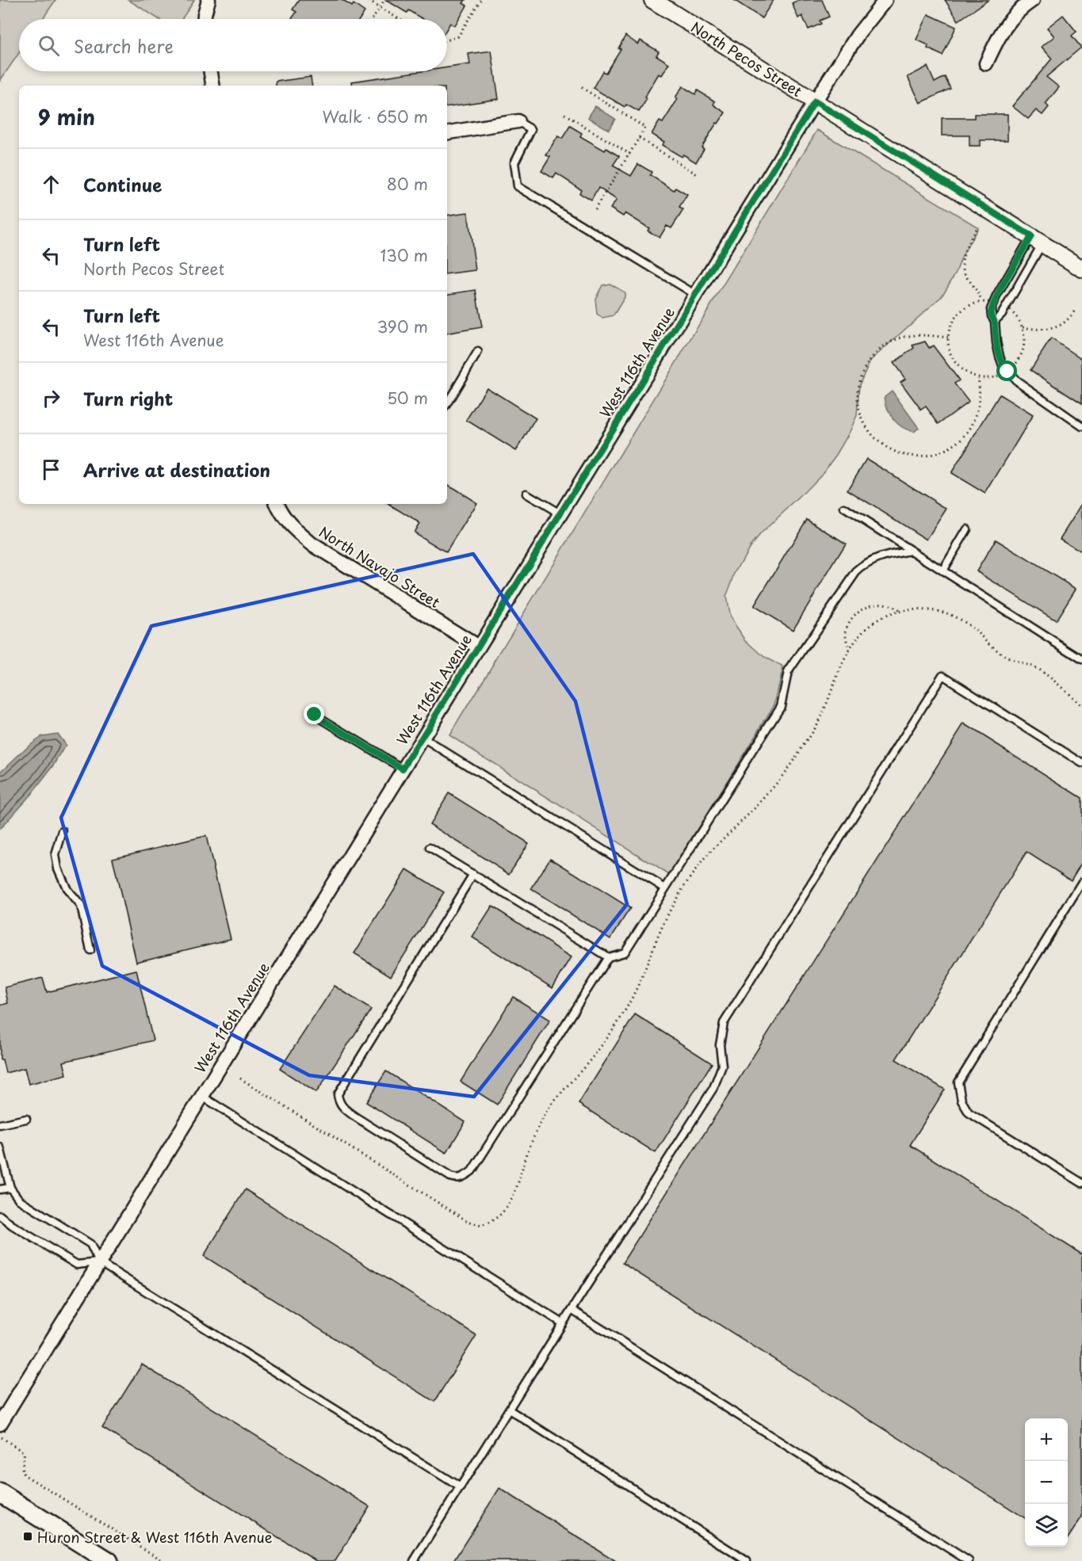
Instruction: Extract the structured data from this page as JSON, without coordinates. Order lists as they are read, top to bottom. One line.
{"streets":{"street":["North Pecos Street","West 116th Avenue","North Navajo Street"]},"crossings":[["North Pecos Street","West 116th Avenue"],["West 116th Avenue","North Navajo Street"]],"places":{"transit":["Huron Street & West 116th Avenue"]},"page":{"search":"Search here","heading":["9 min","Walk · 650 m"],"list":[["Continue","80 m"],["Turn left","North Pecos Street","130 m"],["Turn left","West 116th Avenue","390 m"],["Turn right","50 m"],"Arrive at destination"],"map_buttons":["+","−"]}}
